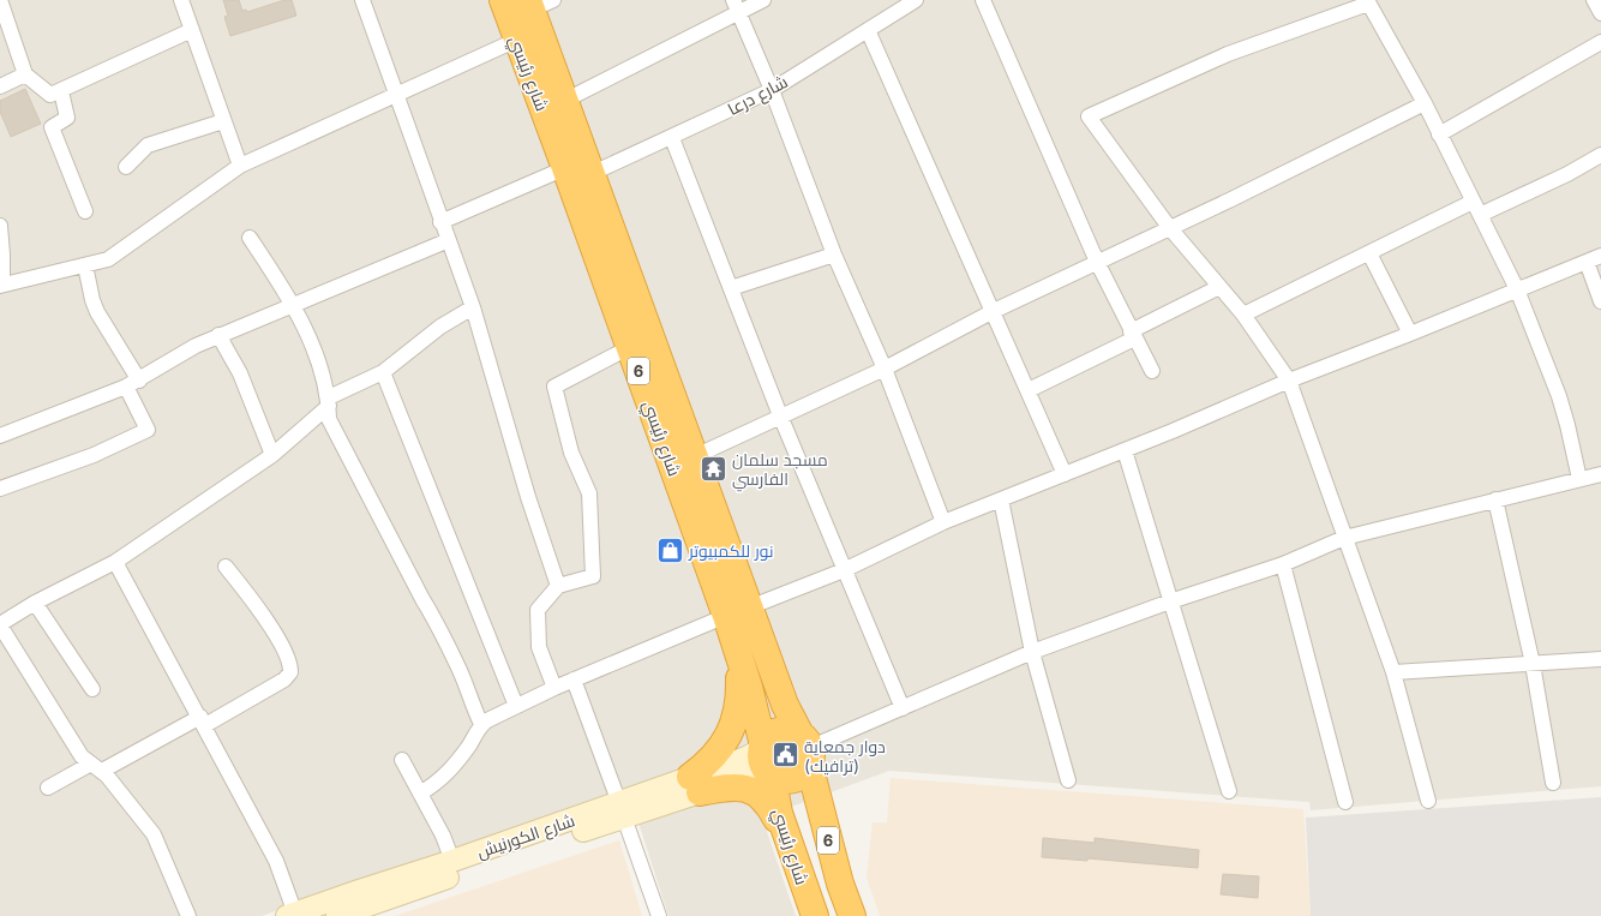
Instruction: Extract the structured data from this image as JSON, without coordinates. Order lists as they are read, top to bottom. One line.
{"streets":{"highway":["شارع رئيسي","6"],"street":["شارع درعا","شارع الكورنيش"]},"crossings":[["شارع رئيسي","شارع درعا"],["شارع رئيسي","شارع الكورنيش"]],"places":{"temple":["مسجد سلمان الفارسي"],"shop":["نور للكمبيوتر"],"public building":["دوار جمعاية (ترافيك)"]}}
